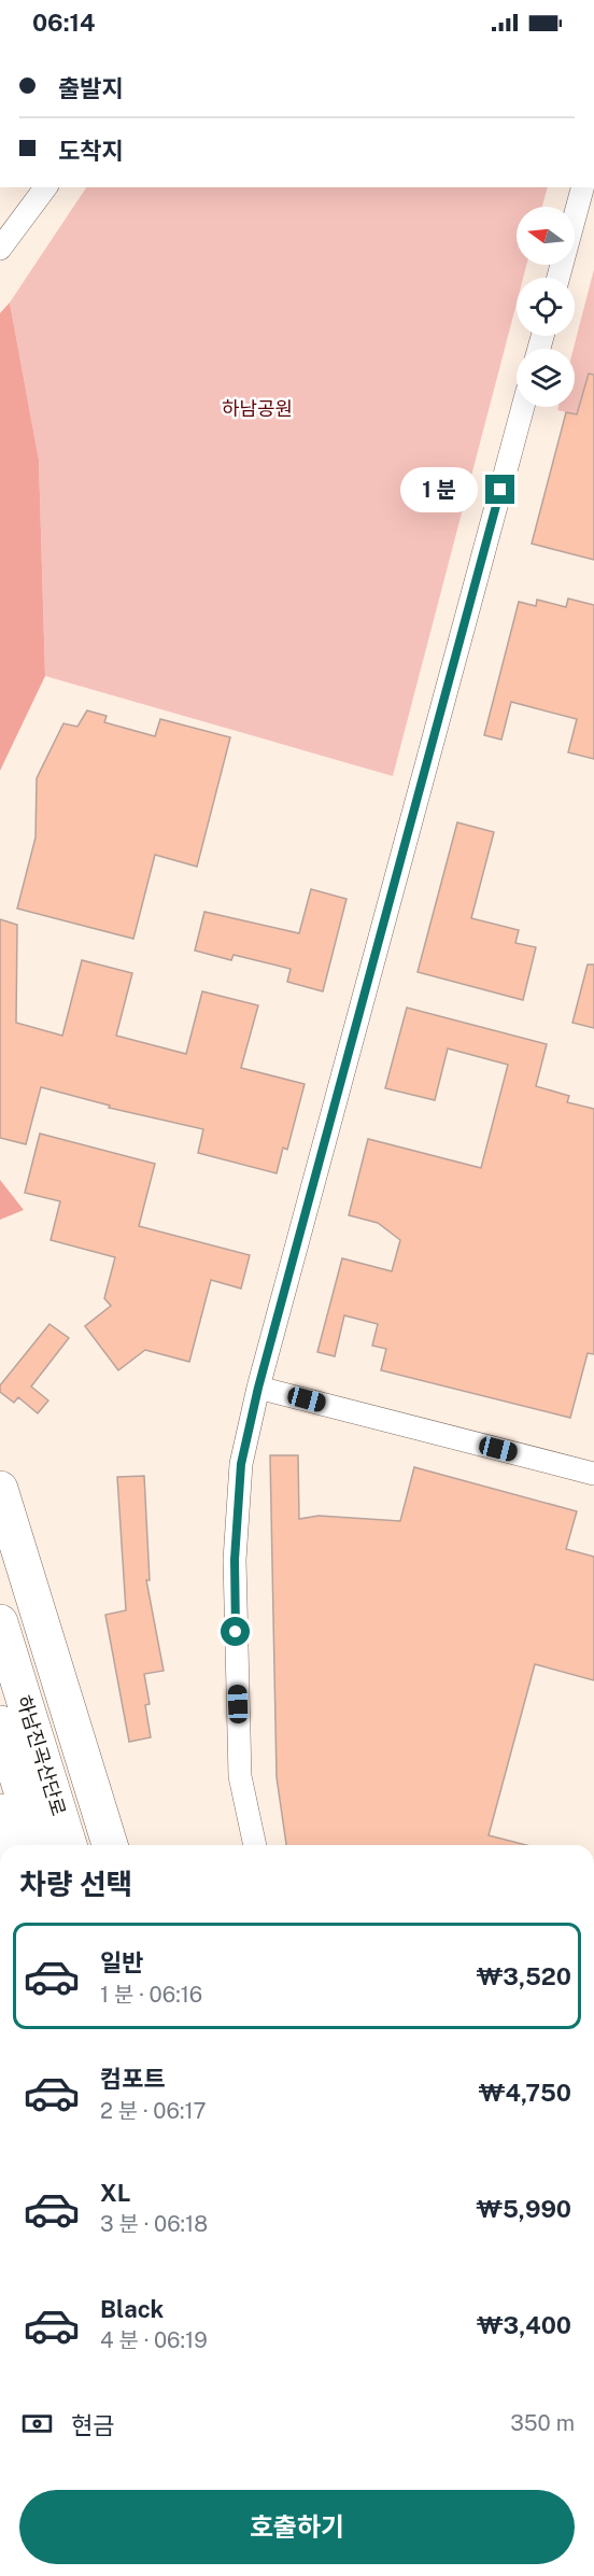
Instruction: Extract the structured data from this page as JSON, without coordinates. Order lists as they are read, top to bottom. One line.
{"streets":{"highway":["하남진곡산단로"]},"parks":["하남공원"],"north":"left","page":{"status":"06:14","banner":["출발지","도착지"],"bubble":"1 분","heading":"차량 선택","list":[{"name":"일반","note":"1 분 · 06:16","value":"₩3,520"},{"name":"컴포트","note":"2 분 · 06:17","value":"₩4,750"},{"name":"XL","note":"3 분 · 06:18","value":"₩5,990"},{"name":"Black","note":"4 분 · 06:19","value":"₩3,400"}],"pay":["현금","350 m"],"buttons":"호출하기"}}
